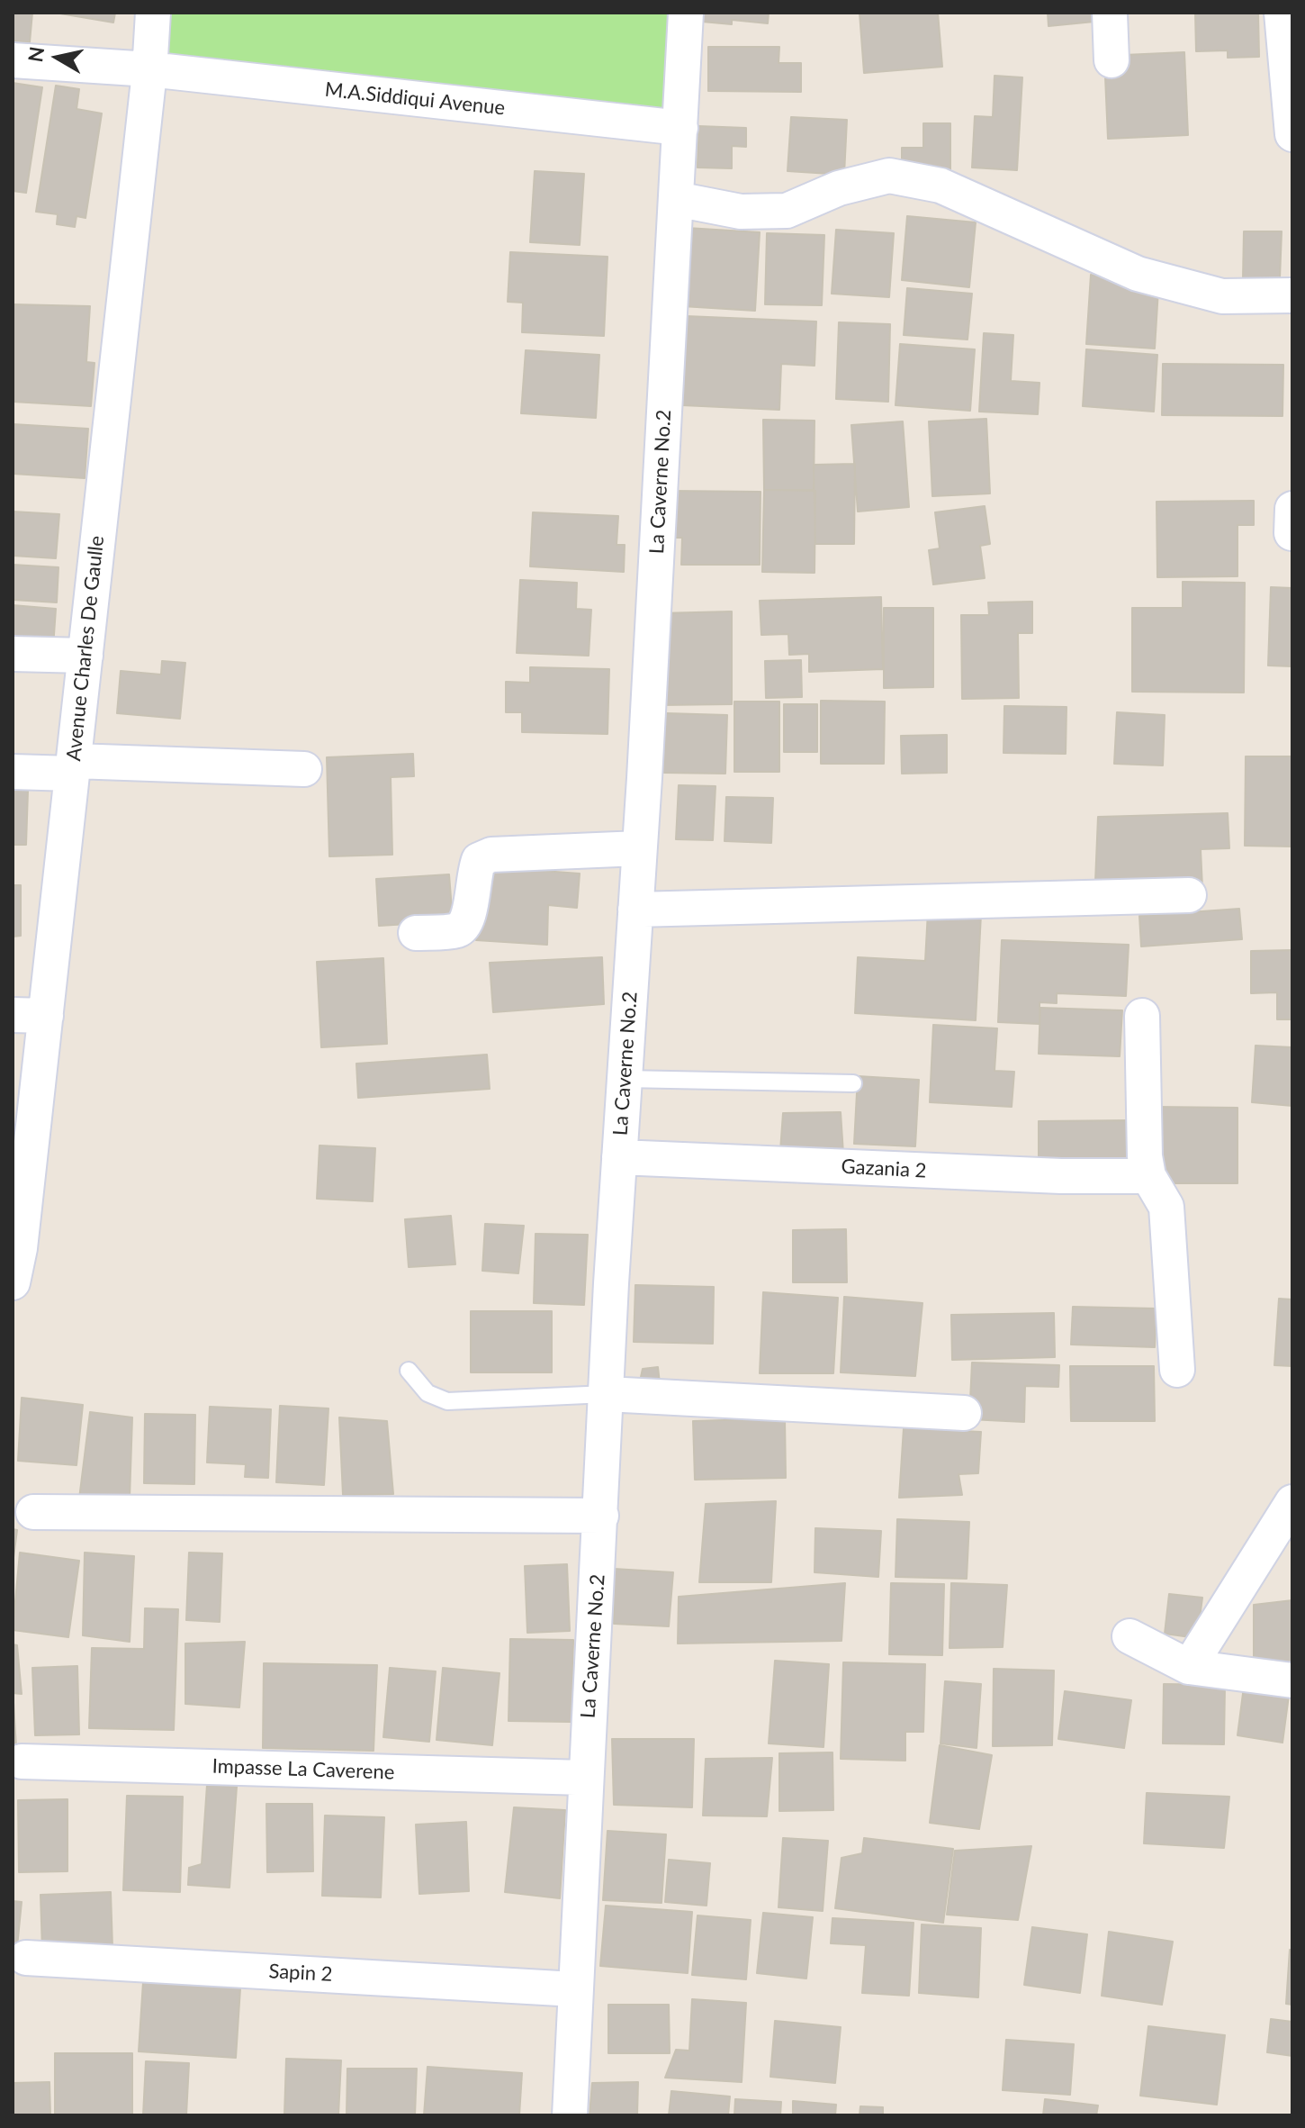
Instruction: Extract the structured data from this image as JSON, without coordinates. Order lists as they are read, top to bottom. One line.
{"streets":{"street":["M.A.Siddiqui Avenue","La Caverne No.2","Avenue Charles De Gaulle","Gazania 2","Impasse La Caverene","Sapin 2"]},"crossings":[["M.A.Siddiqui Avenue","La Caverne No.2"],["M.A.Siddiqui Avenue","Avenue Charles De Gaulle"],["La Caverne No.2","Gazania 2"],["La Caverne No.2","Impasse La Caverene"],["La Caverne No.2","Sapin 2"]],"north":"left"}
